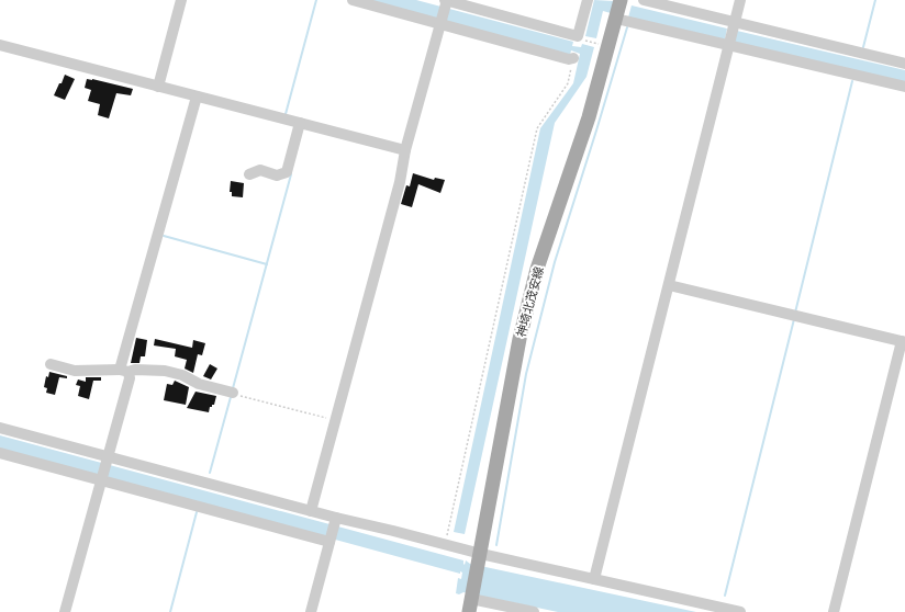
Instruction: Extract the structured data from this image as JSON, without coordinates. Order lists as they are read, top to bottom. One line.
{"streets":{"main road":["神埼北茂安線"]}}
